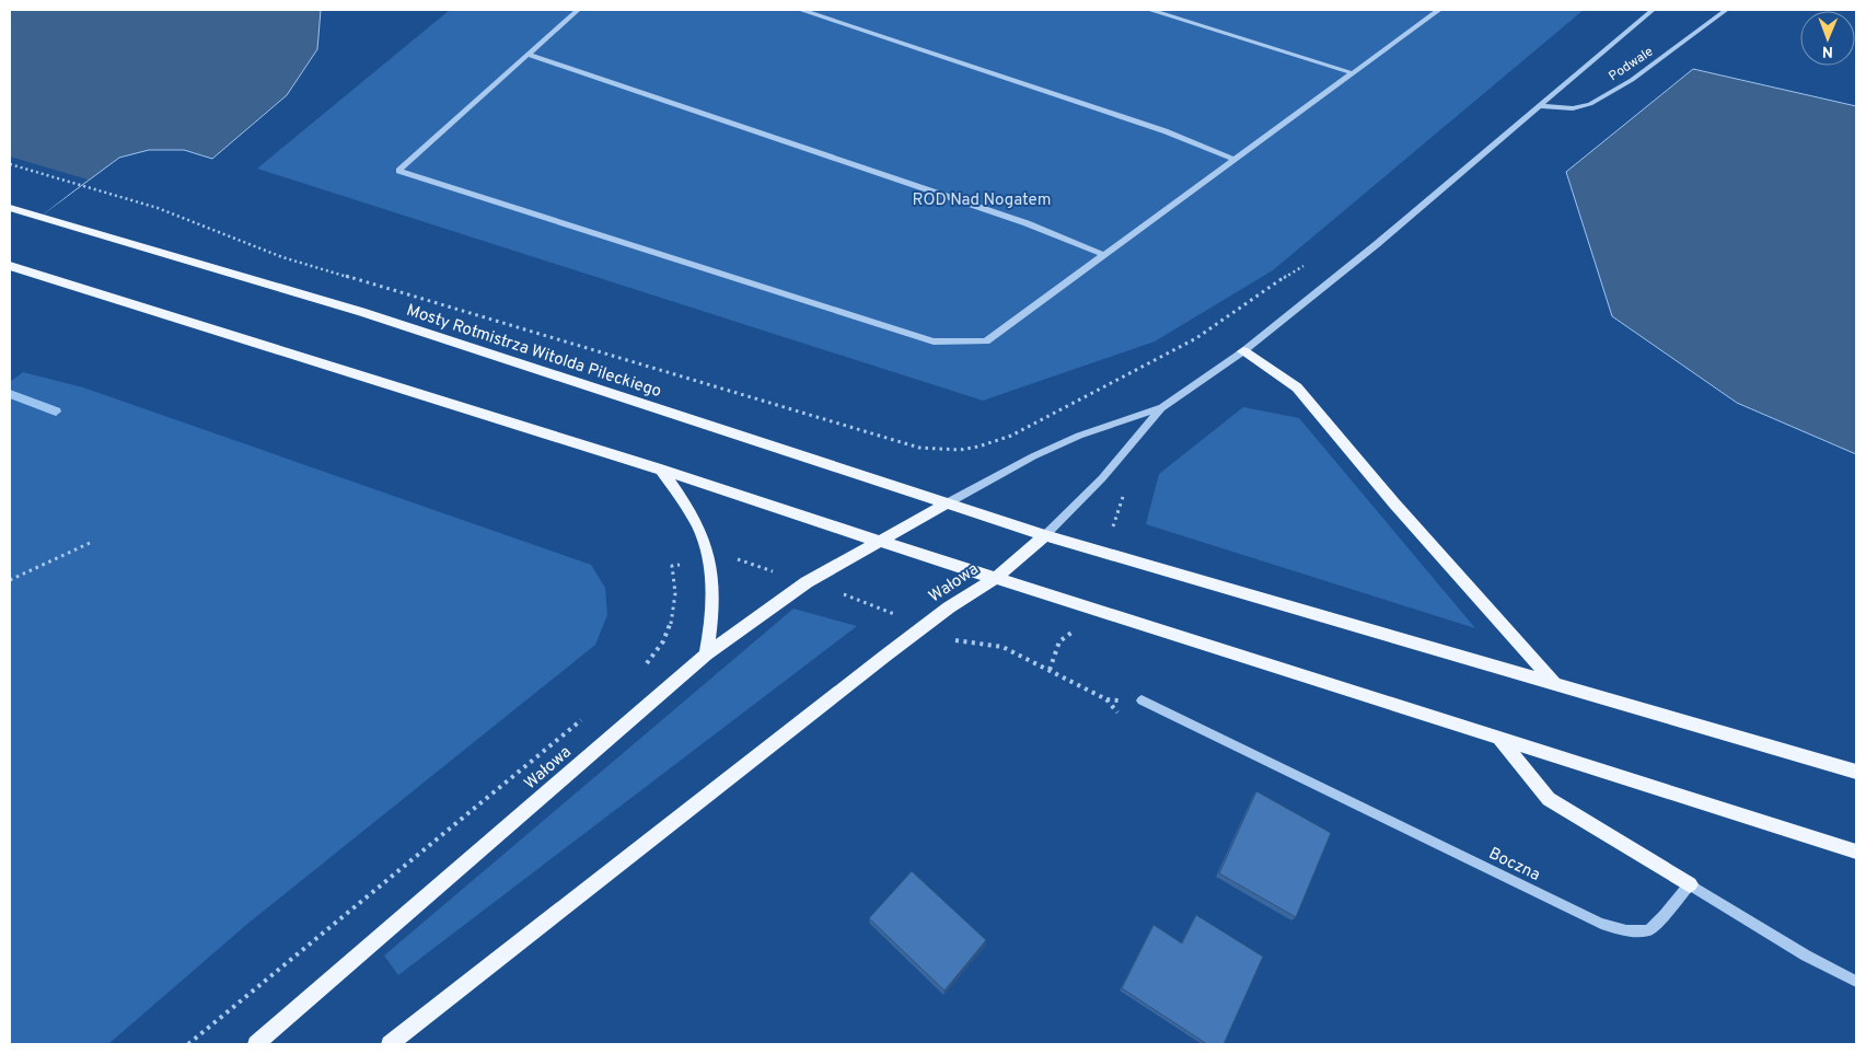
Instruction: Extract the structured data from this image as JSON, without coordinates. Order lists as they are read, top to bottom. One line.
{"streets":{"main road":["Mosty Rotmistrza Witolda Pileckiego","Wałowa"],"street":["Podwale","Boczna"]},"crossings":[["Mosty Rotmistrza Witolda Pileckiego","Wałowa"]],"parks":["ROD Nad Nogatem"],"north":"bottom"}
